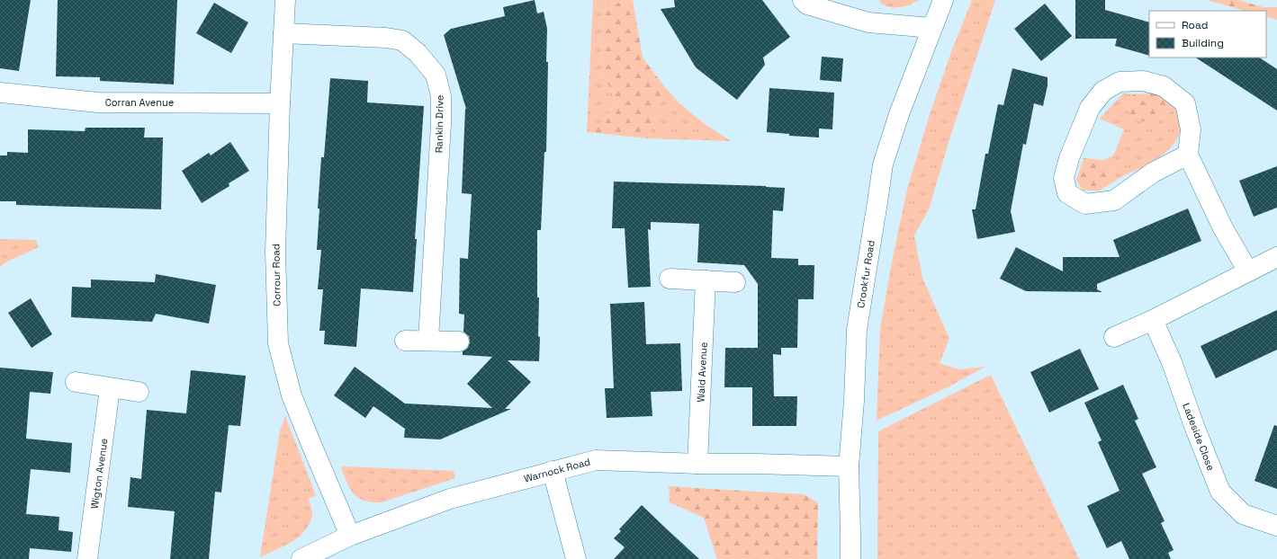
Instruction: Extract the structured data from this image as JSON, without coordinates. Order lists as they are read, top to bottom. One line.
{"streets":{"street":["Corran Avenue","Rankin Drive","Crookfur Road","Corrour Road","Waid Avenue","Ladeside Close","Warnock Road","Wigton Avenue"]},"crossings":[["Corran Avenue","Corrour Road"],["Rankin Drive","Corrour Road"],["Crookfur Road","Warnock Road"],["Corrour Road","Warnock Road"],["Waid Avenue","Warnock Road"]],"legend":["Road","Building"]}
